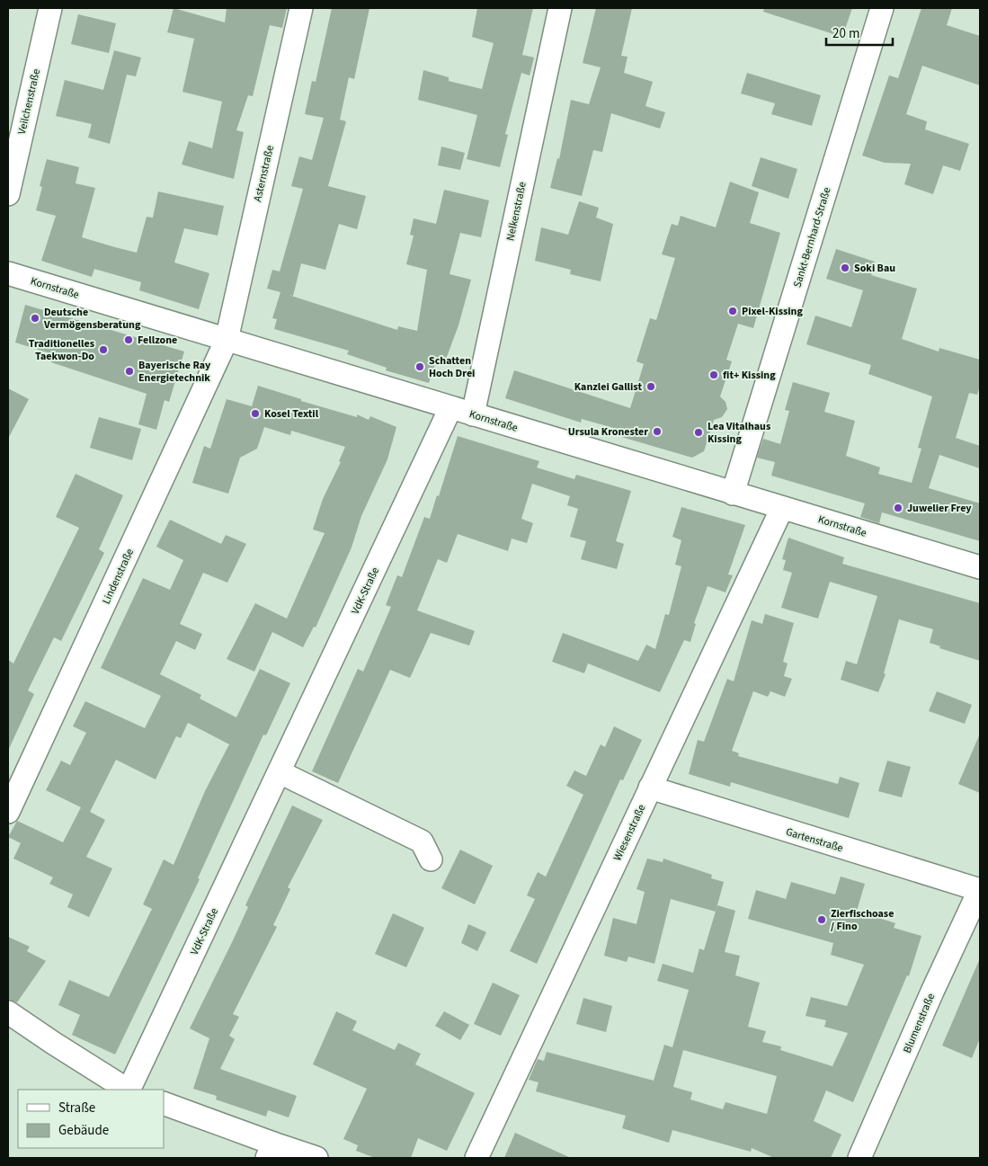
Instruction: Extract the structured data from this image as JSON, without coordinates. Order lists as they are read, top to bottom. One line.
{"streets":{"street":["Veilchenstraße","Asternstraße","Nelkenstraße","Sankt-Bernhard-Straße","Kornstraße","Lindenstraße","VdK-Straße","Wiesenstraße","Gartenstraße","Blumenstraße"]},"crossings":[["Asternstraße","Kornstraße"],["Asternstraße","Lindenstraße"],["Nelkenstraße","Kornstraße"],["Sankt-Bernhard-Straße","Kornstraße"],["Kornstraße","Lindenstraße"],["Kornstraße","VdK-Straße"],["Kornstraße","Wiesenstraße"],["Wiesenstraße","Gartenstraße"],["Gartenstraße","Blumenstraße"]],"places":["Soki Bau","Pixel-Kissing","Deutsche Vermögensberatung","Fellzone","Traditionelles Taekwon-Do","Schatten Hoch Drei","Bayerische Ray Energietechnik","fit+ Kissing","Kanzlei Gallist","Kosel Textil","Ursula Kronester","Lea Vitalhaus Kissing","Juwelier Frey","Zierfischoase / Fino"],"legend":["Straße","Gebäude"],"scale_bar":"20 m"}
